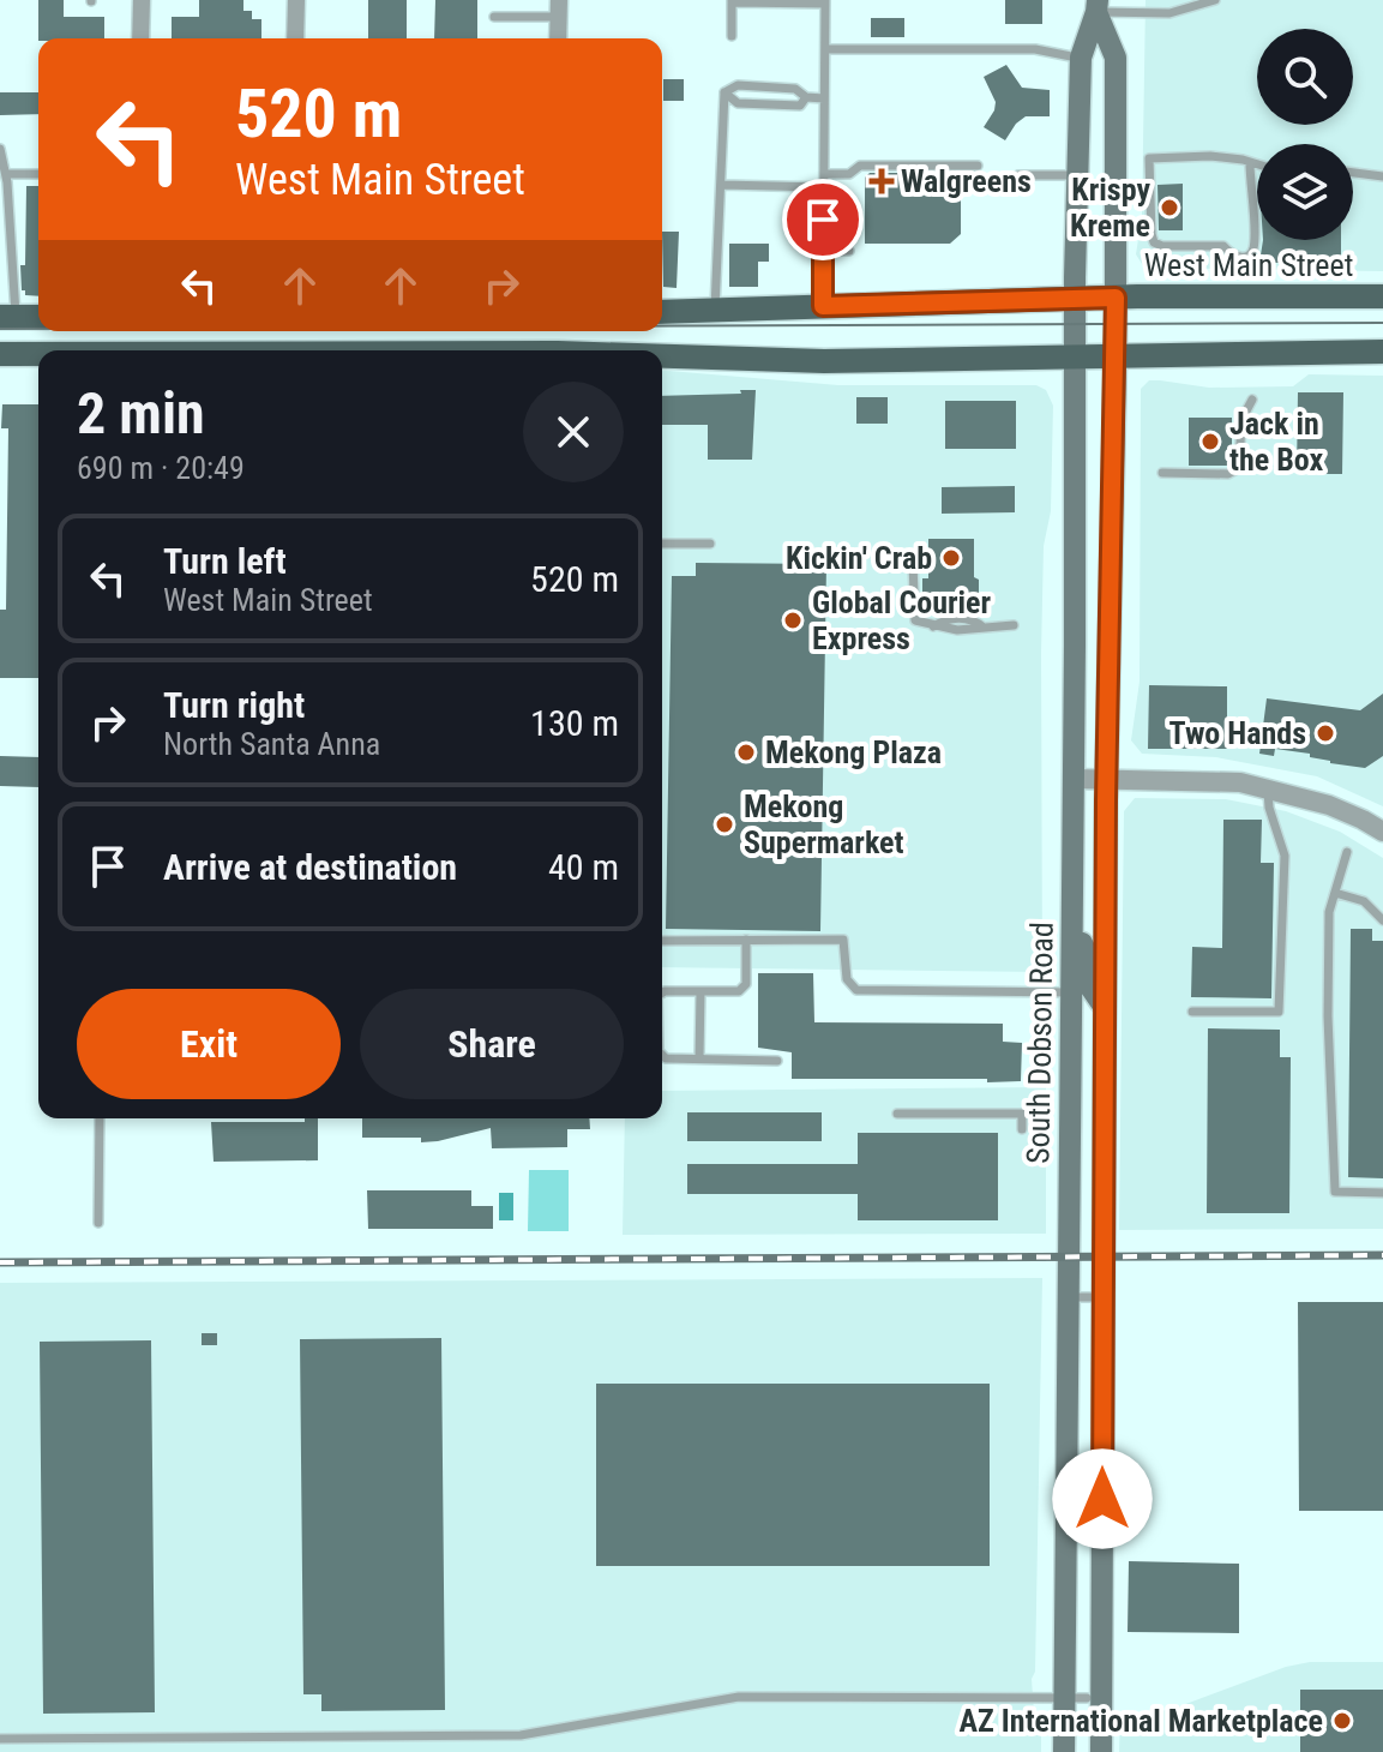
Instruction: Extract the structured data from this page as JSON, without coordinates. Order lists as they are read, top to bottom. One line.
{"streets":{"main road":["West Main Street","South Dobson Road"]},"crossings":[["West Main Street","South Dobson Road"]],"places":{"health":["Walgreens"],"other":["Krispy Kreme","Jack in the Box","Kickin' Crab","Global Courier Express","Two Hands","Mekong Plaza","Mekong Supermarket","AZ International Marketplace"]},"page":{"turn":["520 m","West Main Street"],"heading":["2 min","690 m · 20:49"],"list":[{"name":"Turn left","note":"West Main Street","value":"520 m"},{"name":"Turn right","note":"North Santa Anna","value":"130 m"},{"name":"Arrive at destination","value":"40 m"}],"buttons":["Exit","Share"]}}
